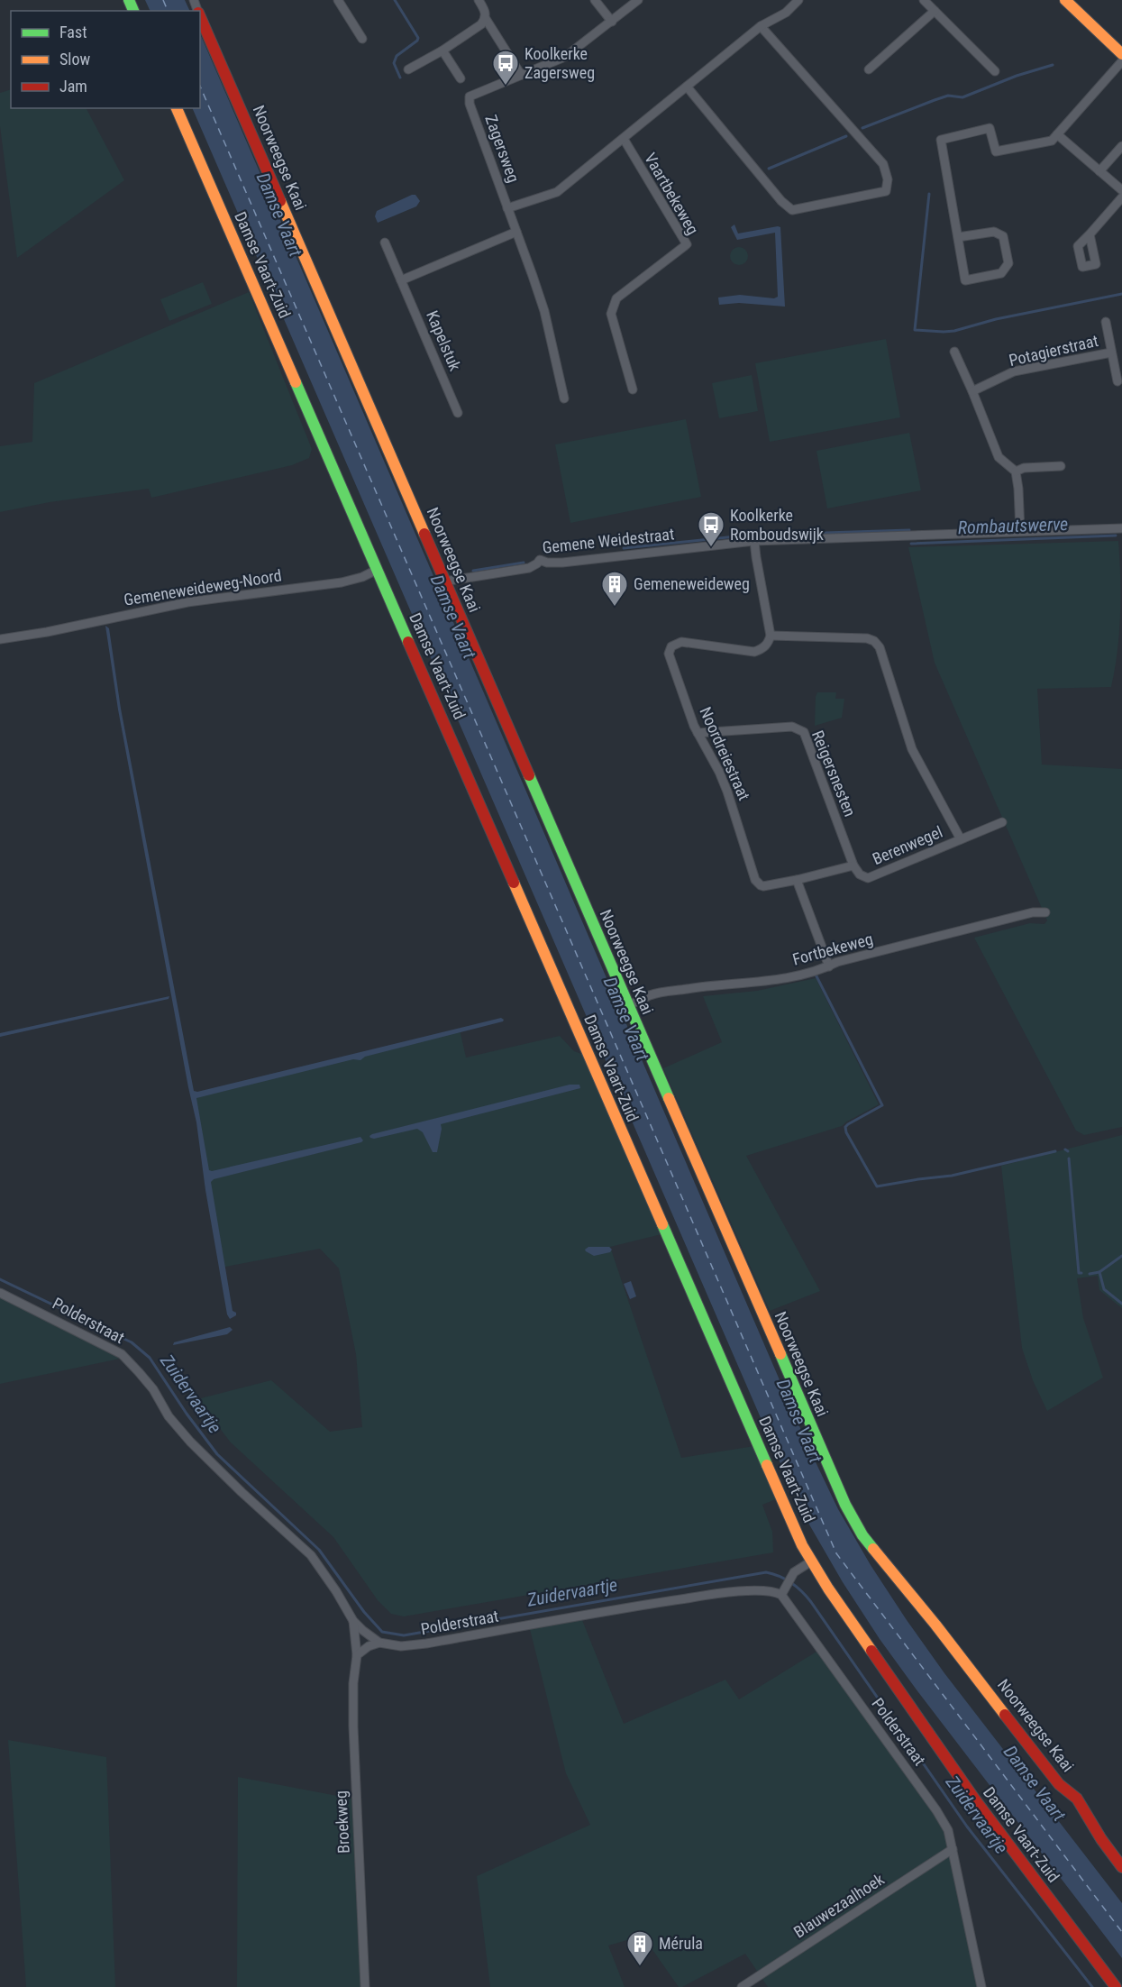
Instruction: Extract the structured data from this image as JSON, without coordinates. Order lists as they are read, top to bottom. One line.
{"streets":{"street":["Zagersweg","Noorweegse Kaai","Vaartbekeweg","Damse Vaart-Zuid","Kapelstuk","Potagierstraat","Gemene Weidestraat","Gemeneweideweg-Noord","Noordreiestraat","Reigersnesten","Berenwegel","Fortbekeweg","Polderstraat","Broekweg","Blauwezaalhoek"]},"crossings":[["Noorweegse Kaai","Gemene Weidestraat"],["Noorweegse Kaai","Fortbekeweg"],["Damse Vaart-Zuid","Gemeneweideweg-Noord"],["Noordreiestraat","Reigersnesten"],["Noordreiestraat","Berenwegel"],["Reigersnesten","Berenwegel"],["Polderstraat","Broekweg"],["Polderstraat","Blauwezaalhoek"]],"water":["Damse Vaart","Rombautswerve","Zuidervaartje"],"places":{"bus stop":["Koolkerke Zagersweg","Koolkerke Romboudswijk"],"building":["Gemeneweideweg","Mérula"]},"legend":["Fast","Slow","Jam"]}
